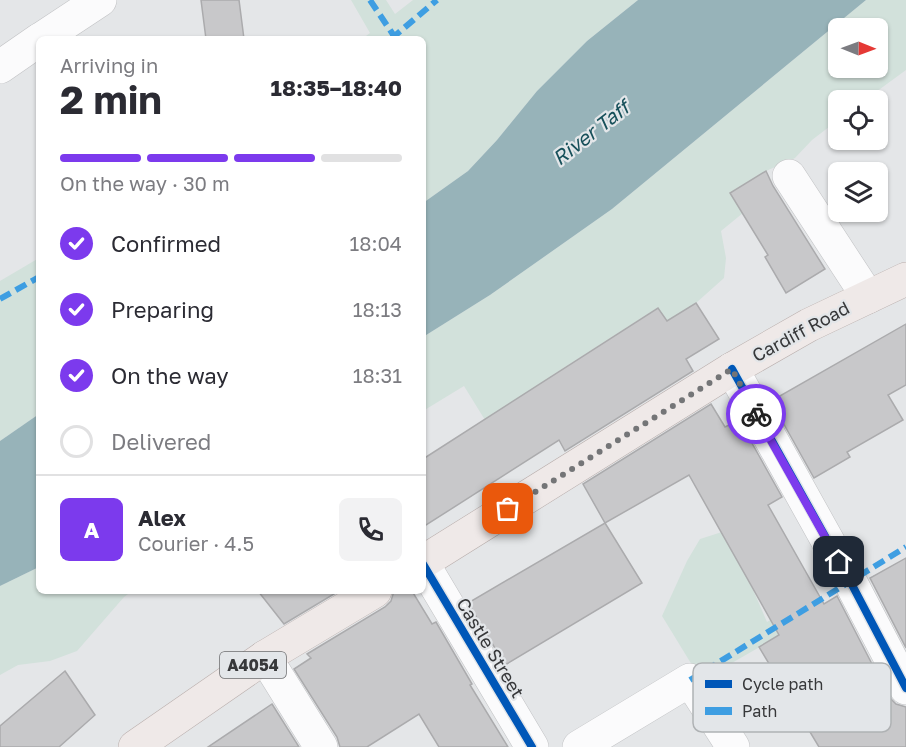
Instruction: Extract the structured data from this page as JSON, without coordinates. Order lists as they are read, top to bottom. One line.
{"streets":{"main road":["Cardiff Road","A4054"],"street":["Castle Street"]},"water":["River Taff"],"legend":["Cycle path","Path"],"north":"right","page":{"heading":["2 min","Arriving in","18:35–18:40"],"panel":["Alex","Courier · 4.5"],"bar":"On the way · 30 m","list":[["Confirmed","18:04"],["Preparing","18:13"],["On the way","18:31"],"Delivered"],"round":"A"}}
